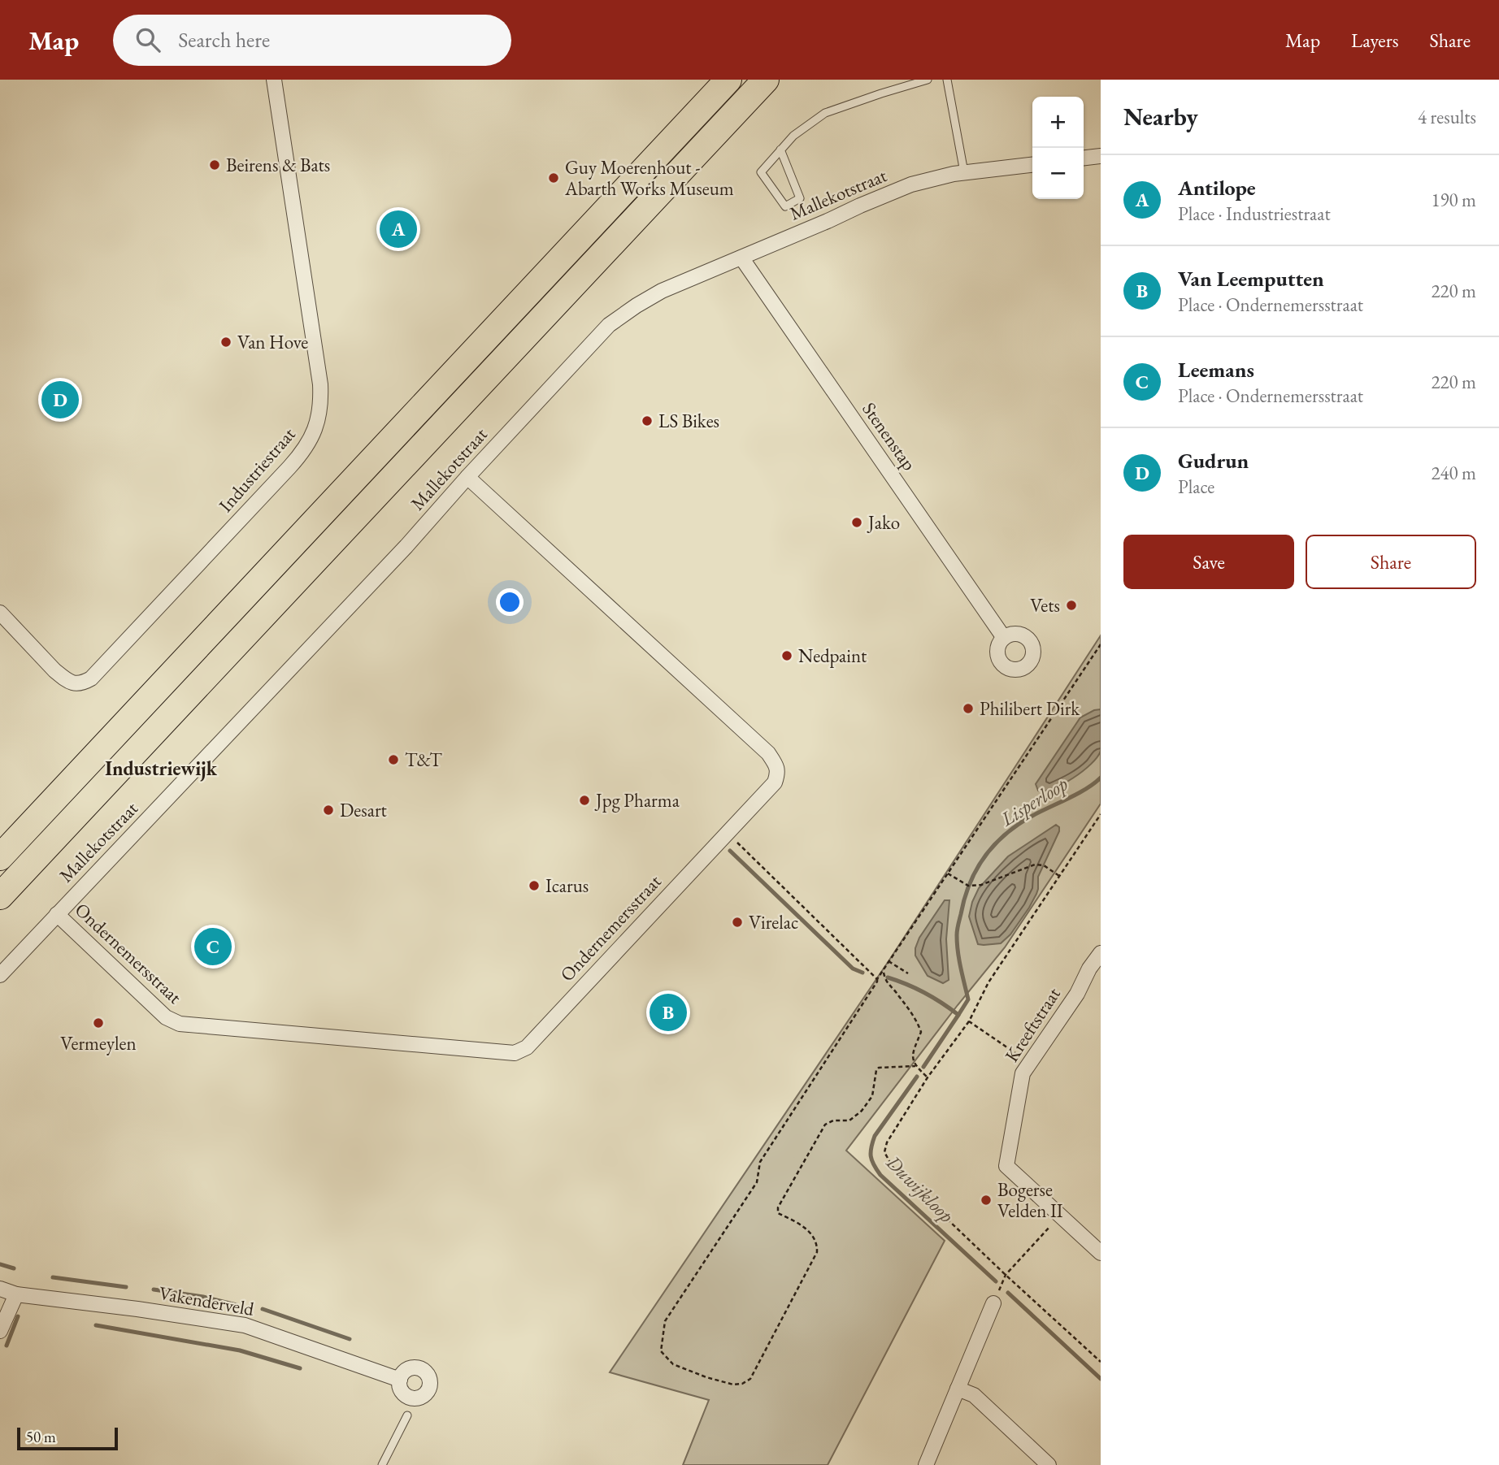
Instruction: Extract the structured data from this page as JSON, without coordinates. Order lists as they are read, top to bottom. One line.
{"streets":{"street":["Mallekotstraat","Stenenstap","Industriestraat","Ondernemersstraat","Kreeftstraat","Vakenderveld"]},"crossings":[["Mallekotstraat","Stenenstap"],["Mallekotstraat","Ondernemersstraat"]],"districts":["Industriewijk"],"water":["Lisperloop","Duwijkloop"],"places":["Beirens & Bats","Guy Moerenhout - Abarth Works Museum","Van Hove","LS Bikes","Jako","Vets","Nedpaint","Philibert Dirk","T&T","Jpg Pharma","Desart","Icarus","Virelac","Vermeylen","Bogerse Velden II"],"scale_bar":"50 m","page":{"header":"Map","search":"Search here","nav":["Map","Layers","Share"],"heading":["Nearby","4 results"],"map_buttons":["+","−"],"list":[{"mark":"A","name":"Antilope","note":"Place · Industriestraat","value":"190 m"},{"mark":"B","name":"Van Leemputten","note":"Place · Ondernemersstraat","value":"220 m"},{"mark":"C","name":"Leemans","note":"Place · Ondernemersstraat","value":"220 m"},{"mark":"D","name":"Gudrun","note":"Place","value":"240 m"}],"pins":["A","D","C","B"],"buttons":["Save","Share"],"scale":"50 m"}}
